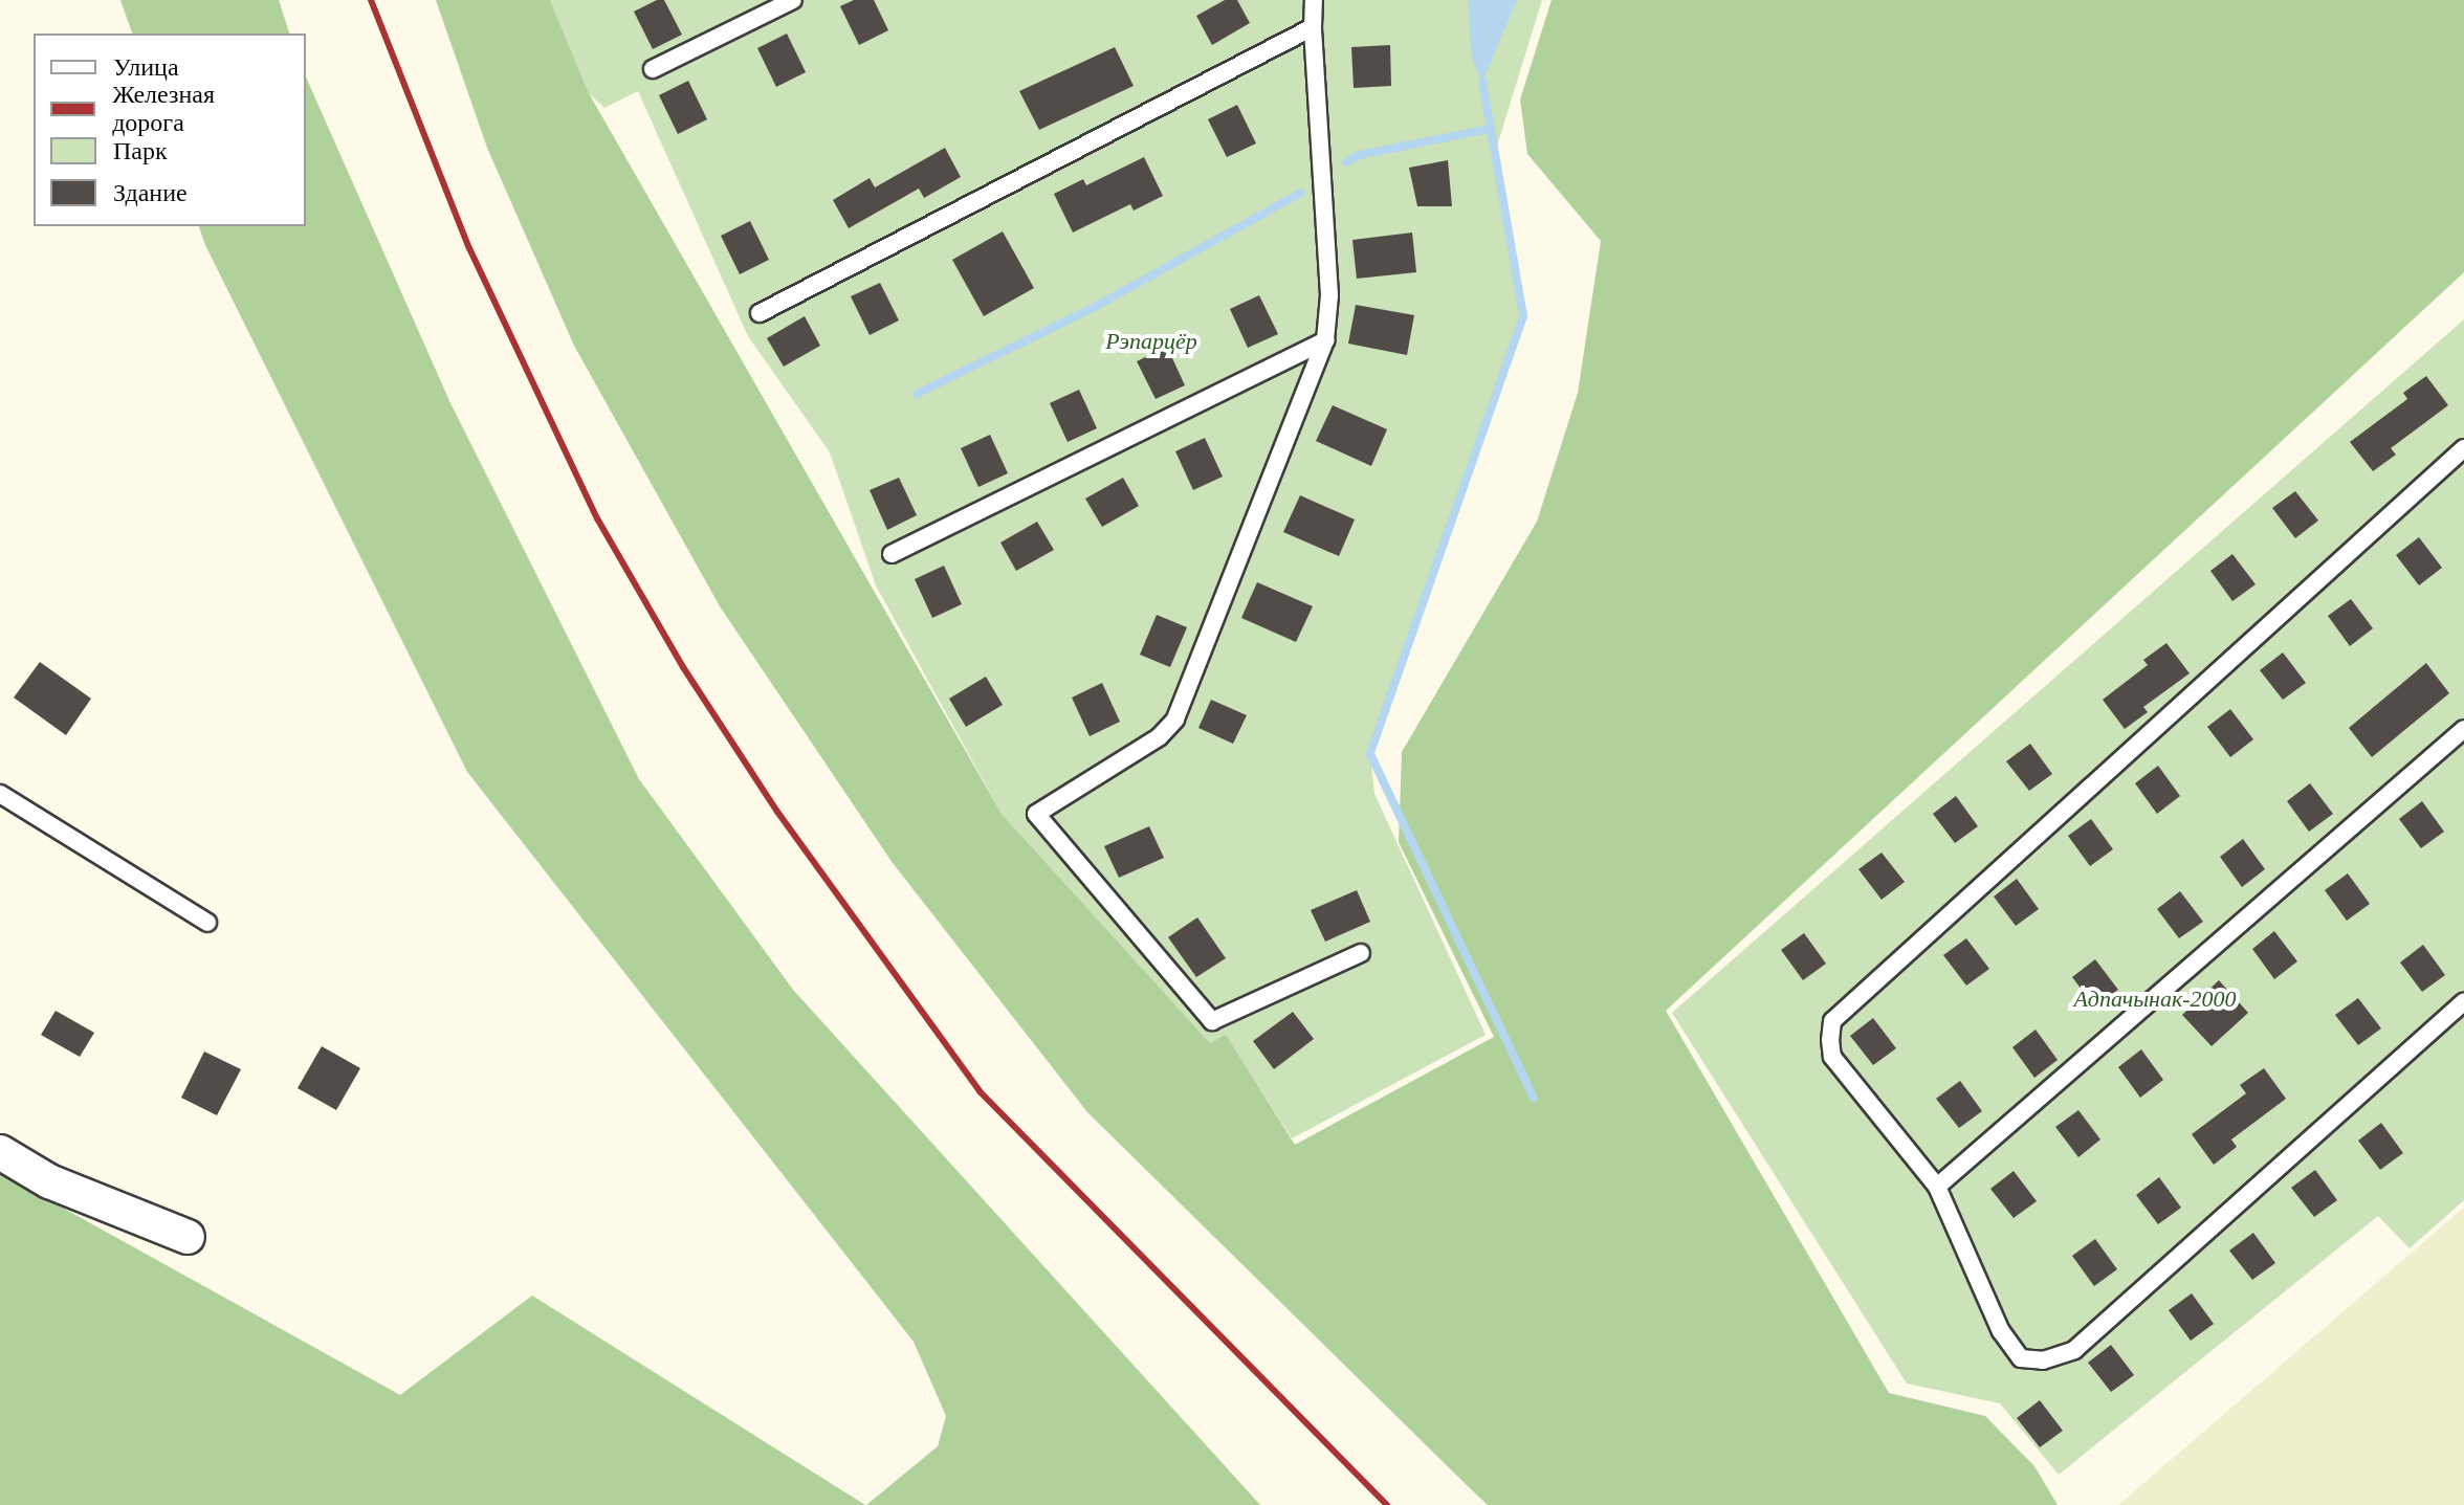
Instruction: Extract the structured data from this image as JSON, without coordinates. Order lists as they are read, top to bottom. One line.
{"parks":["Рэпарцёр","Адпачынак-2000"],"legend":["Улица","Железная дорога","Парк","Здание"]}
